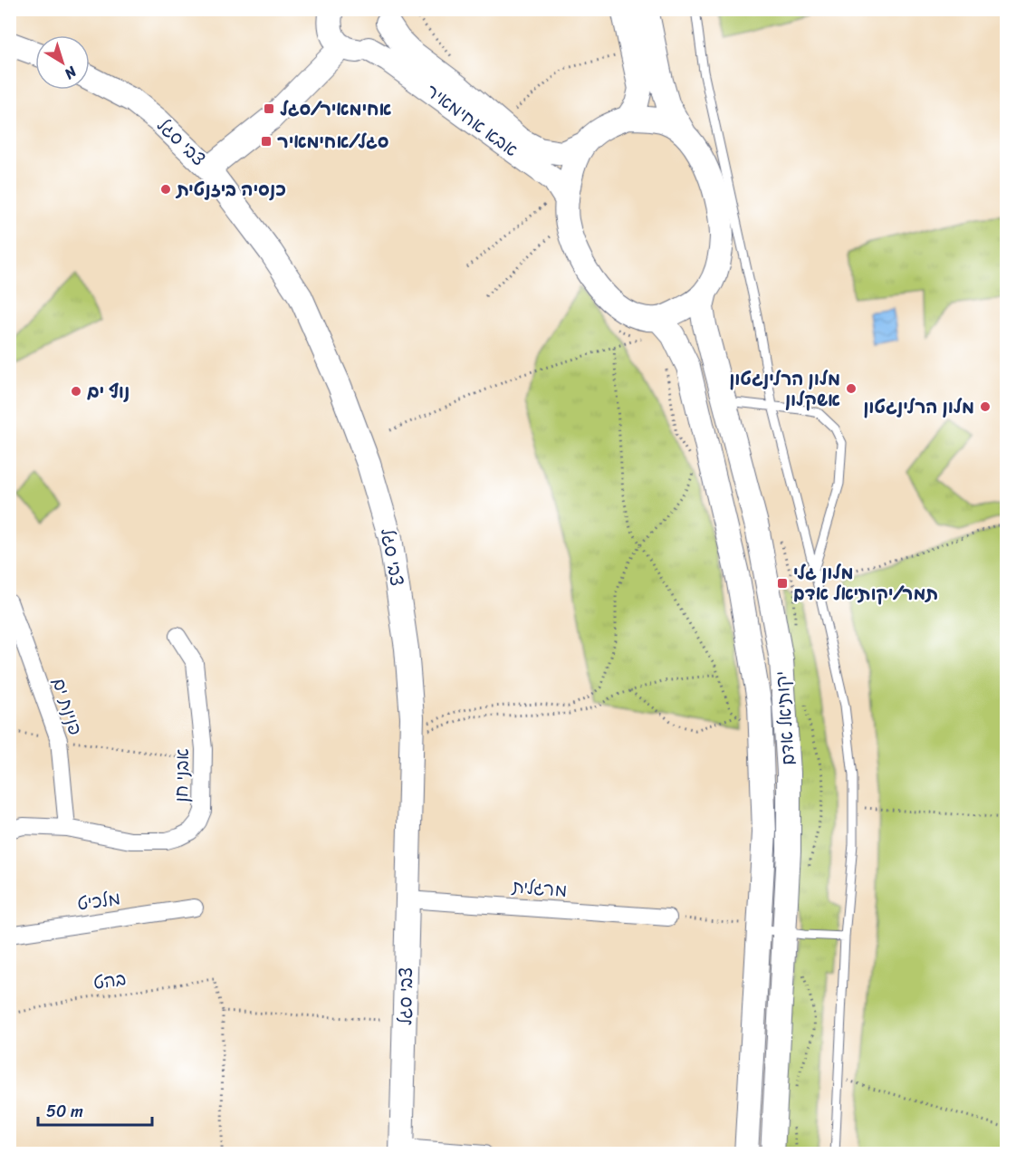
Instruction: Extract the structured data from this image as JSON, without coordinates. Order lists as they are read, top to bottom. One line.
{"streets":{"main road":["אבא אחימאיר","צבי סגל","יקותיאל אדם"],"street":["פנינת ים","אבני חן","מרגלית","מלכיט"],"path":["בהט"]},"crossings":[["אבא אחימאיר","יקותיאל אדם"],["צבי סגל","מרגלית"],["פנינת ים","אבני חן"]],"places":{"transit":["אחימאיר/סגל","סגל/אחימאיר","מלון גלי תמר/יקותיאל אדם"],"other":["כנסיה ביזנטית","מלון הרלינגטון אשקלון","נוף ים","מלון הרלינגטון"]},"scale_bar":"50 m","north":"bottom right"}
